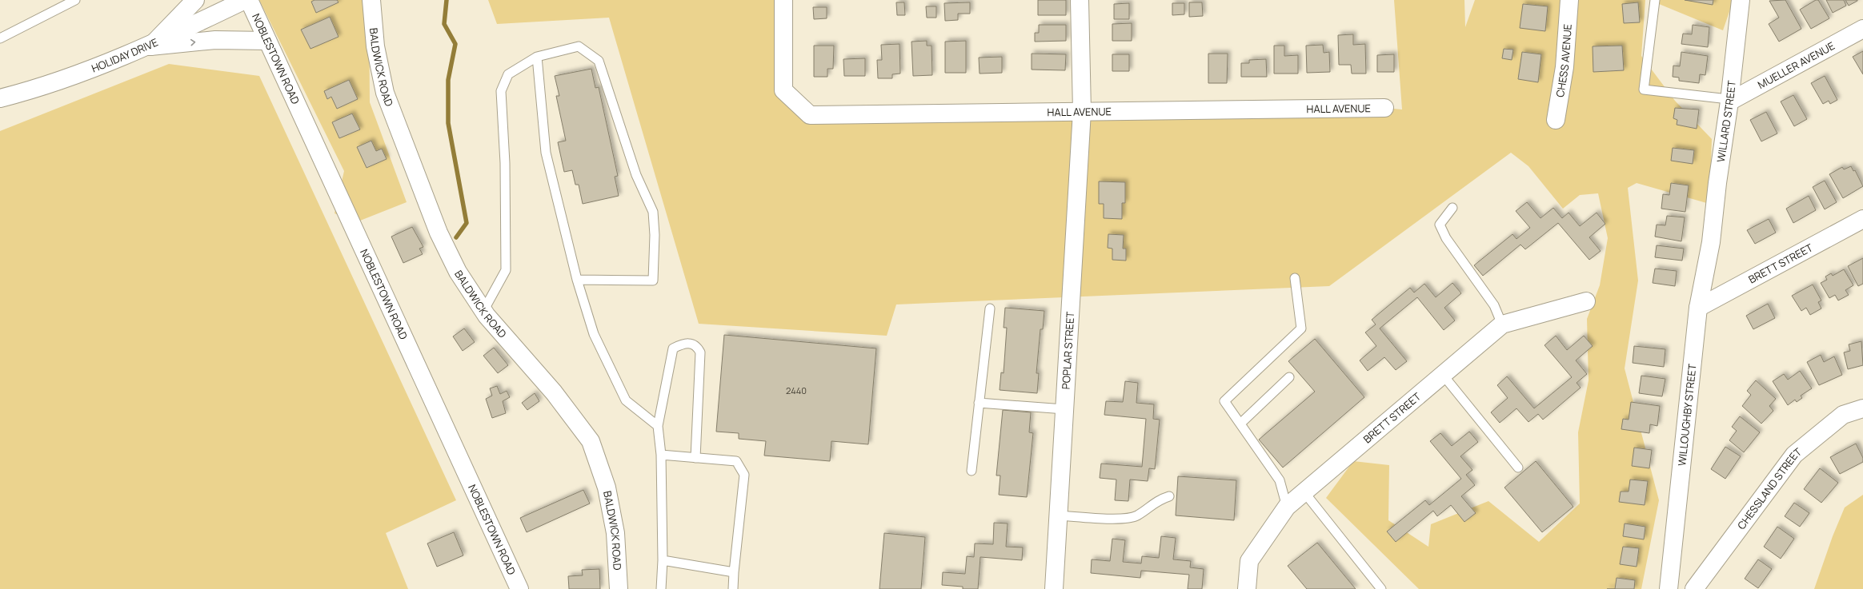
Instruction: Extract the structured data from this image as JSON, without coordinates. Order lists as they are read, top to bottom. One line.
{"streets":{"street":["HOLIDAY DRIVE","NOBLESTOWN ROAD","CHESS AVENUE","MUELLER AVENUE","BALDWICK ROAD","HALL AVENUE","WILLARD STREET","BRETT STREET","POPLAR STREET","WILLOUGHBY STREET","CHESSLAND STREET"]},"crossings":[["MUELLER AVENUE","WILLARD STREET"],["HALL AVENUE","POPLAR STREET"],["WILLARD STREET","WILLOUGHBY STREET"],["BRETT STREET","WILLOUGHBY STREET"]],"house_numbers":["2440"]}
